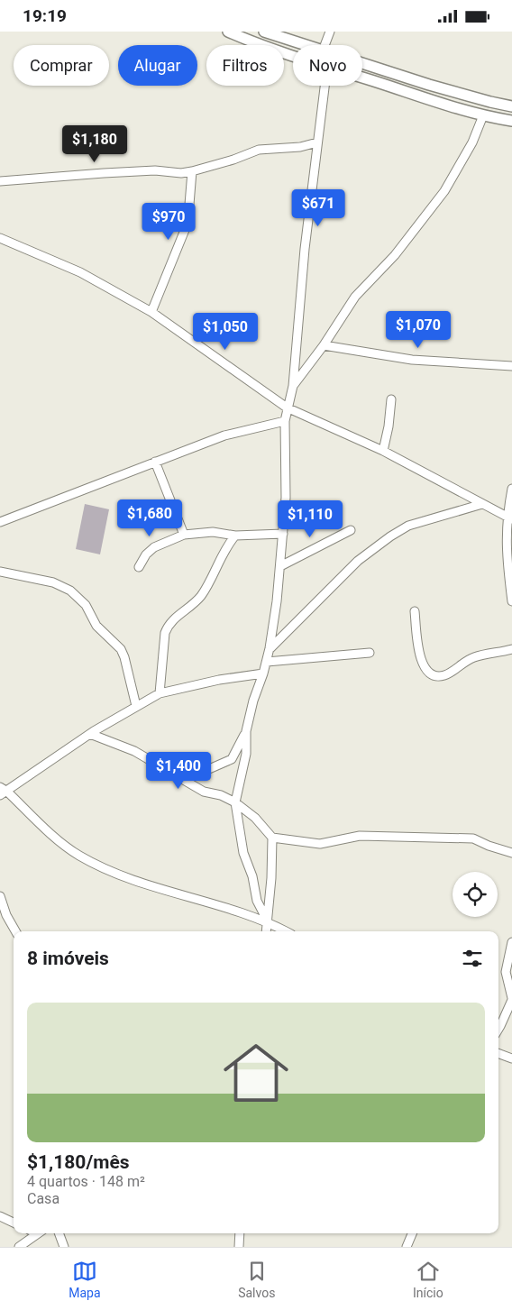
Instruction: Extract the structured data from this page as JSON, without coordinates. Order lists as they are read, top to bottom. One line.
{"page":{"status":"19:19","chip":["Comprar","Alugar","Filtros","Novo"],"price":["$1,180","$671","$970","$1,070","$1,050","$1,680","$1,110","$1,400"],"heading":"8 imóveis","list":[{"name":"$1,180/mês","note":"4 quartos · 148 m² · Casa"}],"tabs":["Mapa","Salvos","Início"]}}
